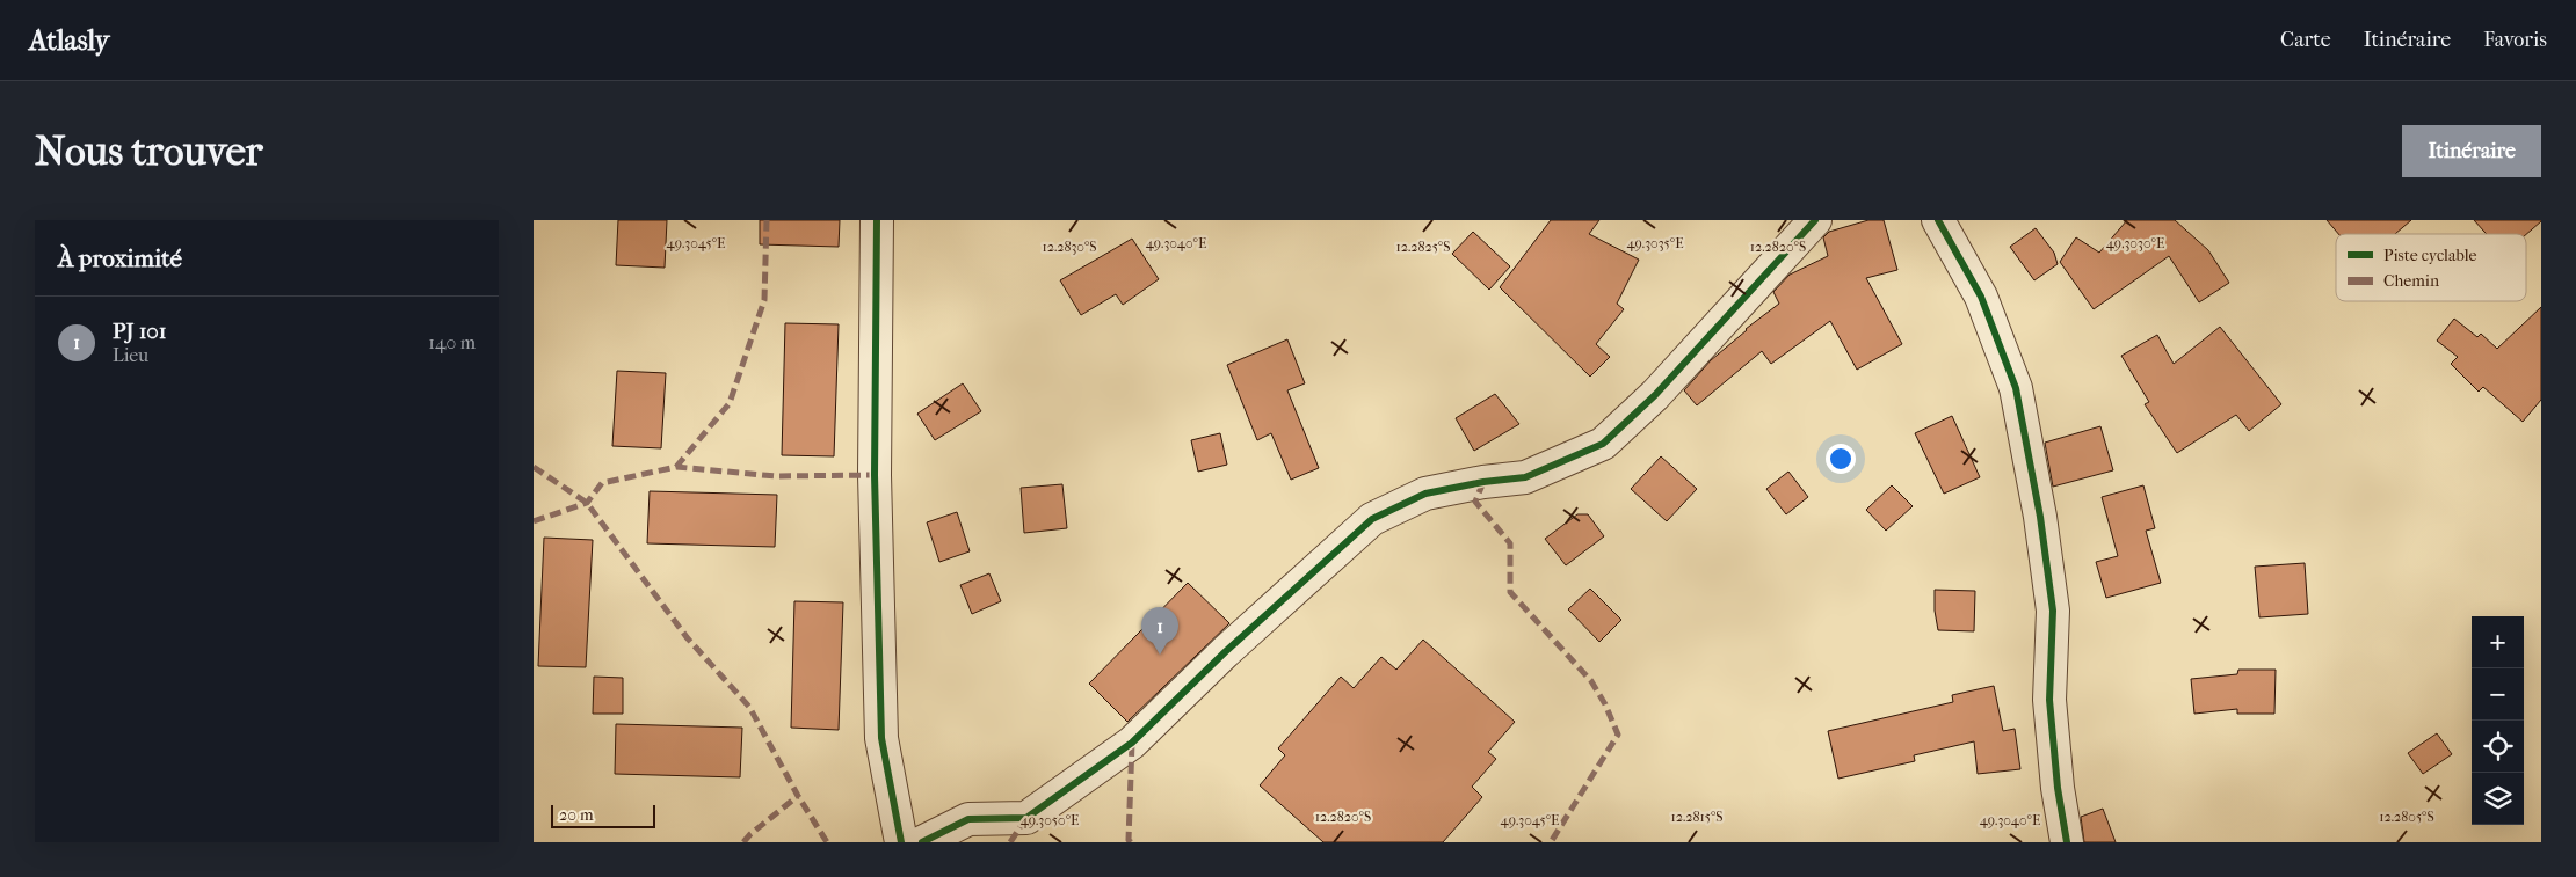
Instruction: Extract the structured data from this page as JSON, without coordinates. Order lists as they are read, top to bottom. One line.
{"legend":["Piste cyclable","Chemin"],"scale_bar":"20 m","page":{"header":"Atlasly","nav":["Carte","Itinéraire","Favoris"],"buttons":"Itinéraire","title":"Nous trouver","heading":"À proximité","list":[{"mark":"1","name":"PJ 101","note":"Lieu","value":"140 m"}],"pins":"1","map_buttons":["+","−"],"scale":"20 m"},"coordinates":["49.3030°E","49.3045°E","49.3040°E","49.3035°E","12.2830°S","12.2820°S","12.2825°S","12.2815°S","12.2805°S","49.3050°E"]}
